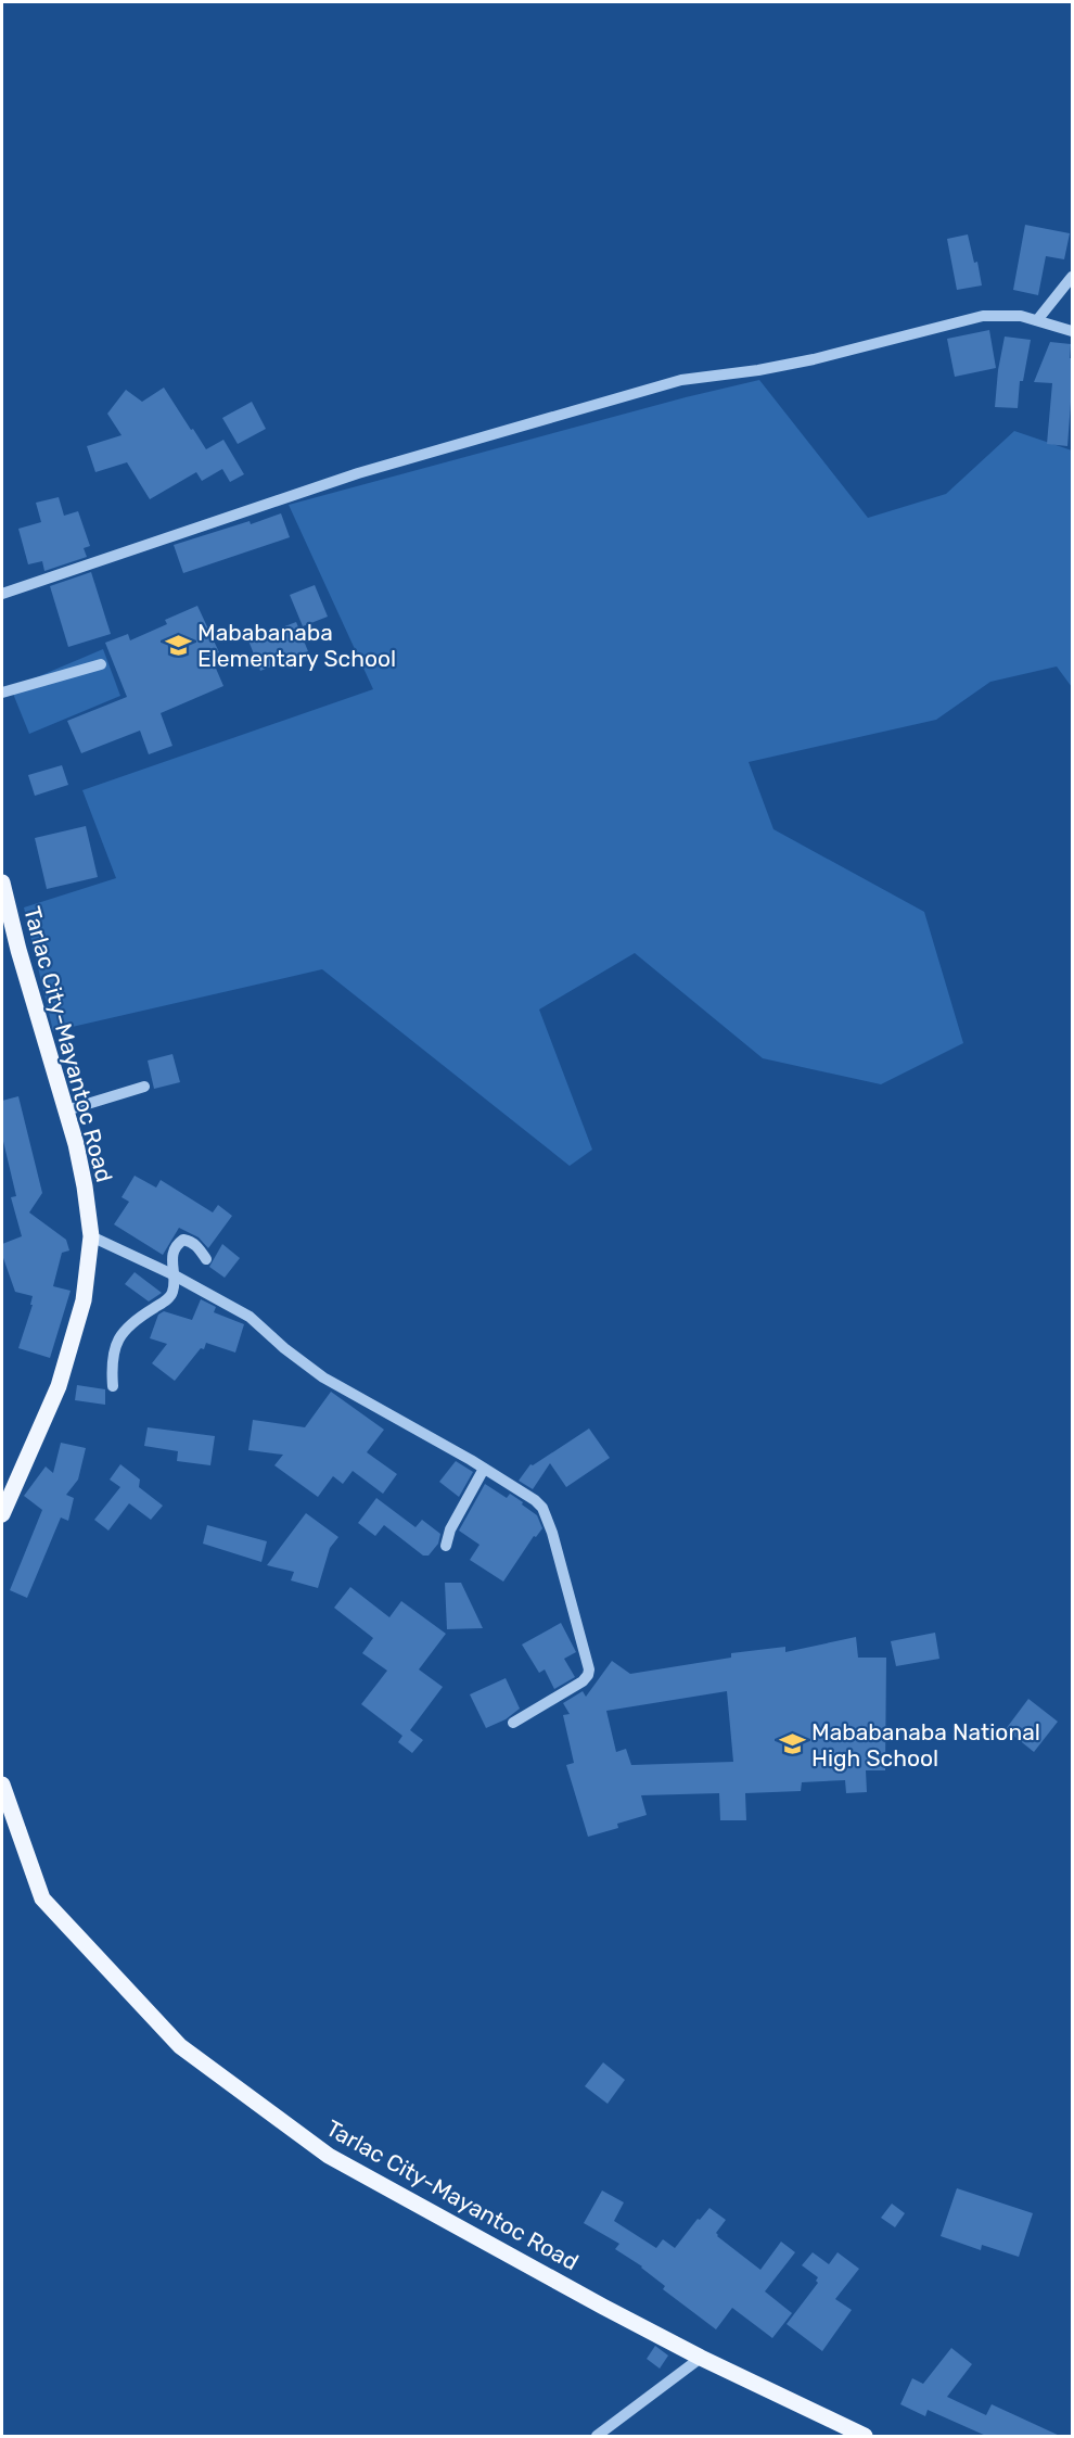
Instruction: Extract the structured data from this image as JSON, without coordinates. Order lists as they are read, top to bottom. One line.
{"streets":{"main road":["Tarlac City-Mayantoc Road"]},"places":{"school or university":["Mababanaba Elementary School","Mababanaba National High School"]}}
